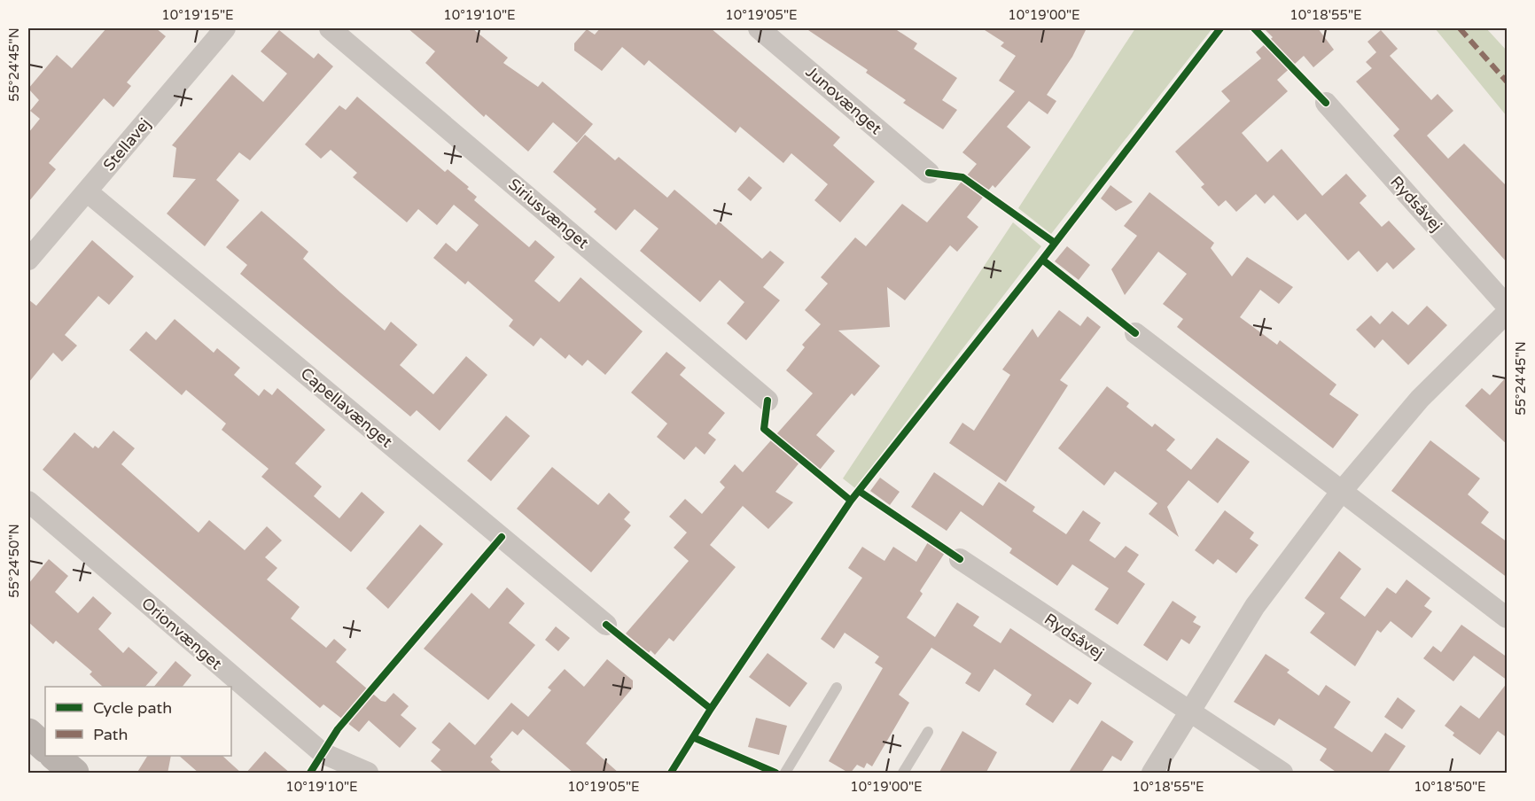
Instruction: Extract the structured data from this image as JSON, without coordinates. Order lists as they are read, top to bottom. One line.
{"streets":{"street":["Junovænget","Stellavej","Rydsåvej","Siriusvænget","Capellavænget","Orionvænget"]},"crossings":[["Stellavej","Capellavænget"]],"legend":["Cycle path","Path"],"coordinates":["10°19'15\"E","10°19'10\"E","10°19'05\"E","10°19'00\"E","10°18'55\"E","55°24'45\"N","55°24'50\"N","10°18'50\"E"]}
